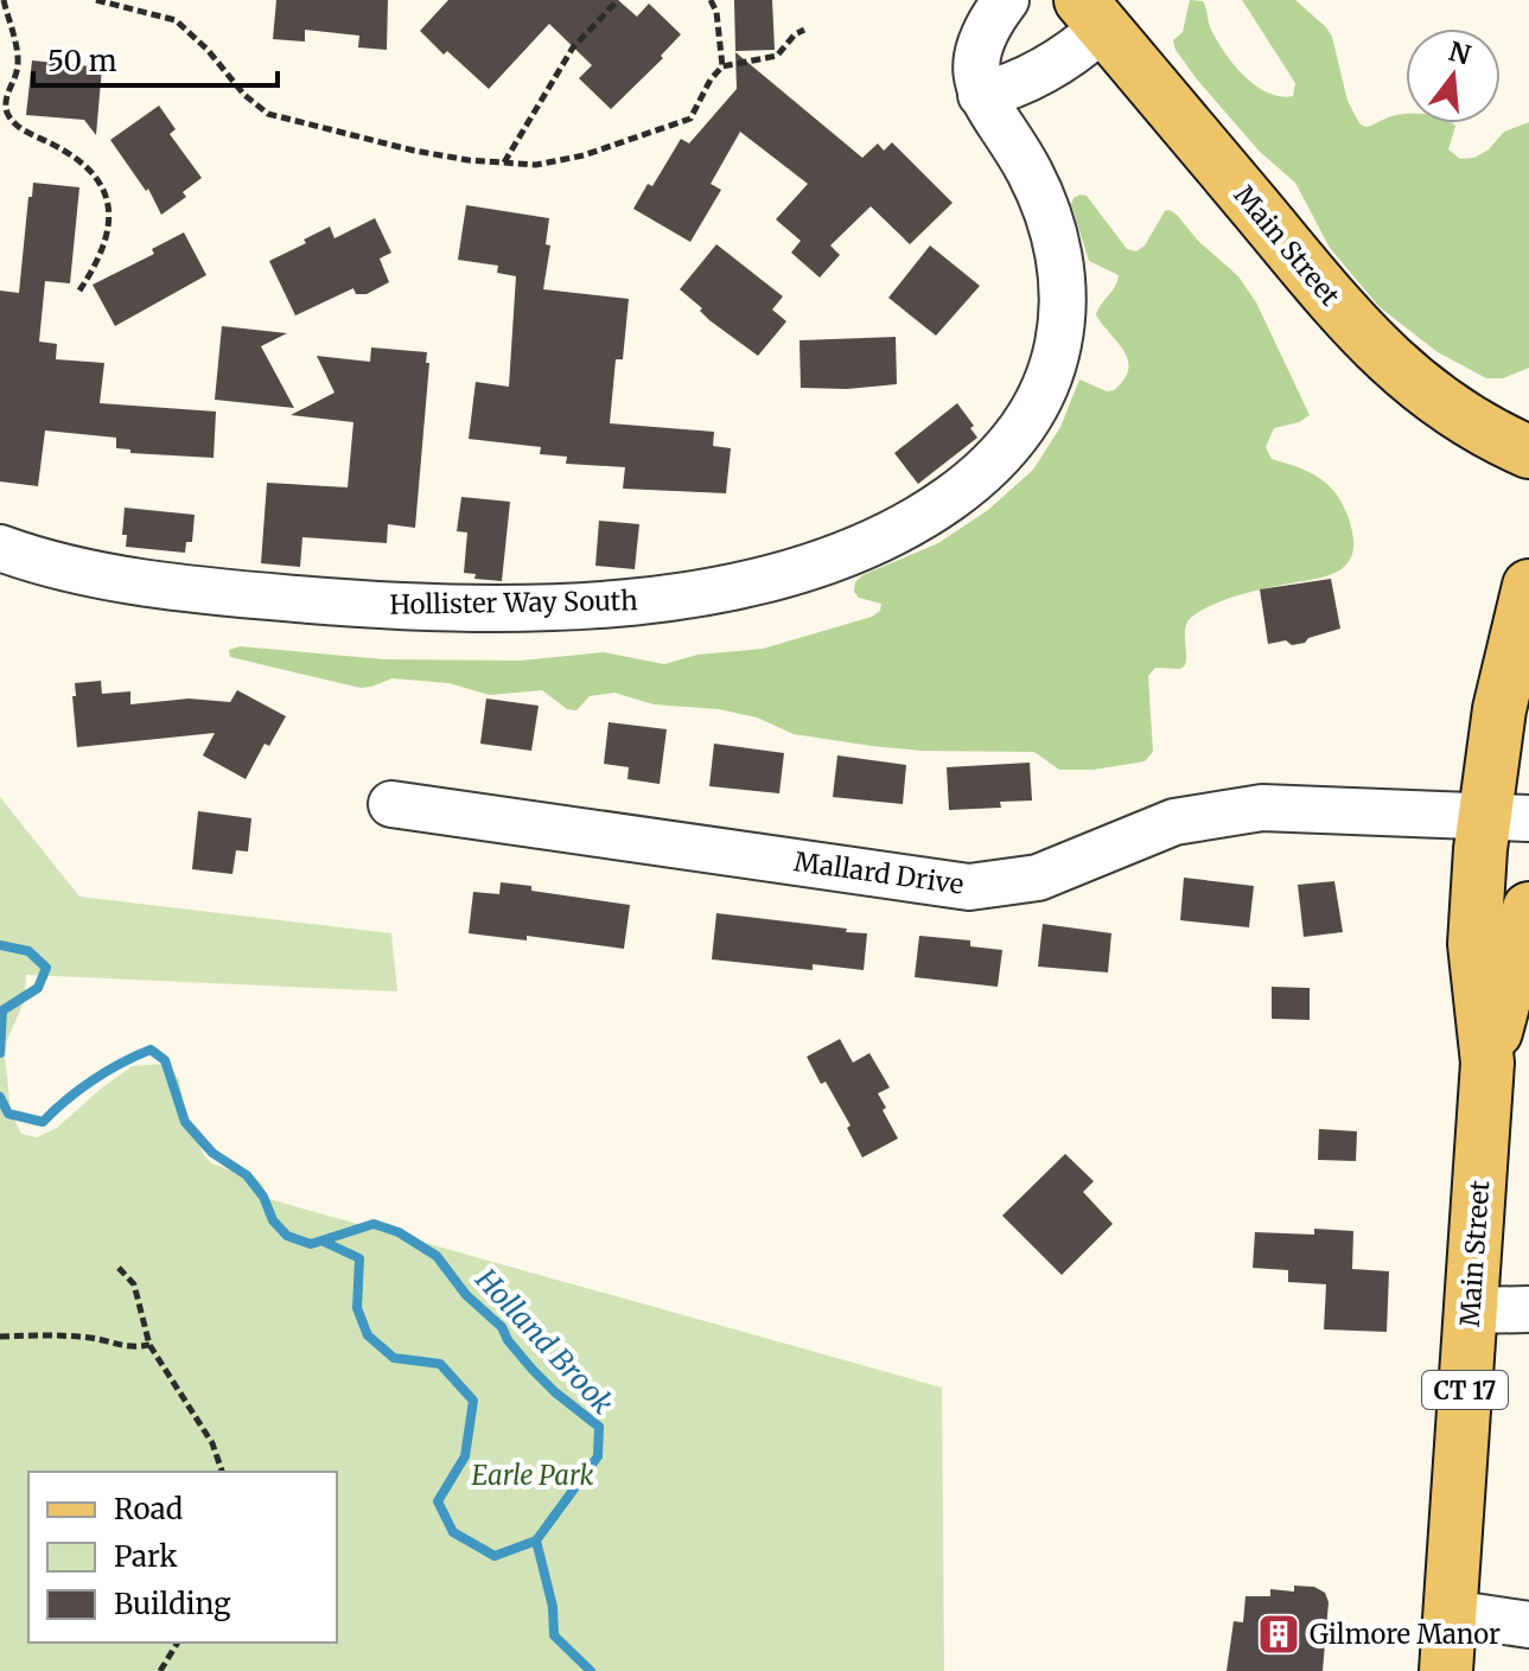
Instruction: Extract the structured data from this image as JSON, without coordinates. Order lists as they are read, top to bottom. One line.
{"streets":{"main road":["Main Street","CT 17"],"street":["Hollister Way South","Mallard Drive"]},"crossings":[["Main Street","Mallard Drive"]],"water":["Holland Brook"],"parks":["Earle Park"],"places":{"building":["Gilmore Manor"]},"legend":["Road","Park","Building"],"scale_bar":"50 m","north":"top"}
